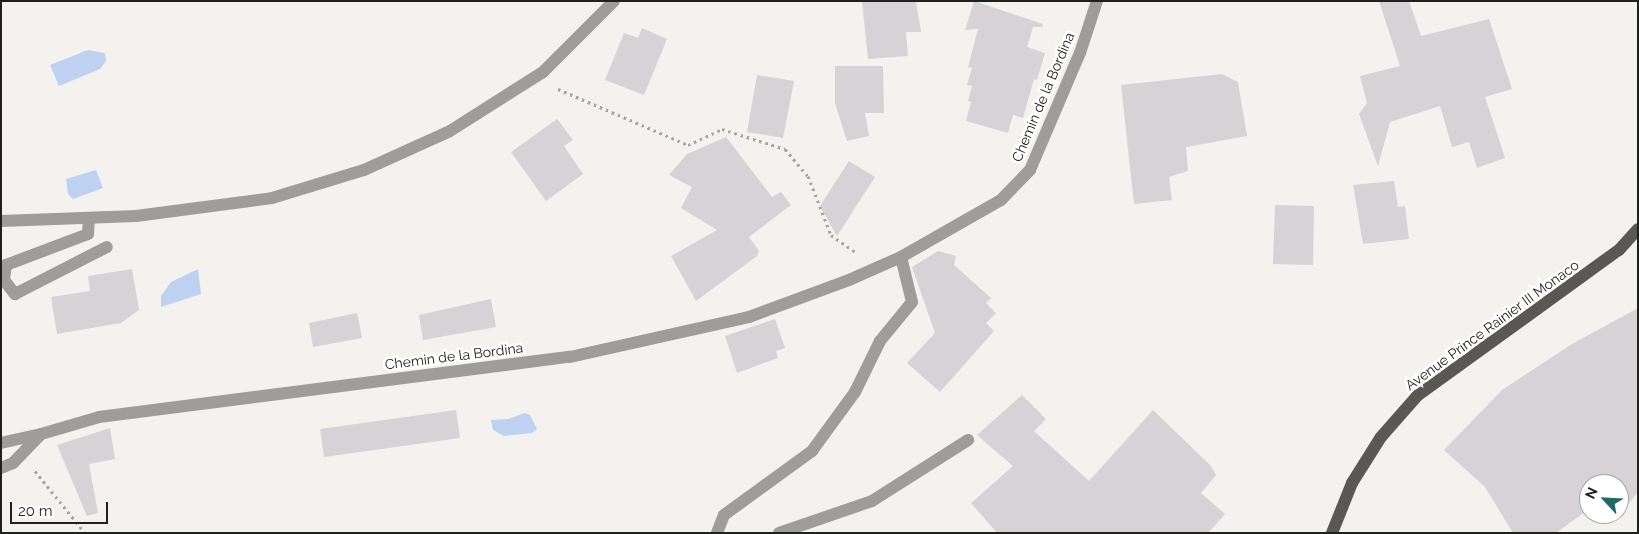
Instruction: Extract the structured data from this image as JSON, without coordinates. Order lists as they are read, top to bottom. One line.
{"streets":{"main road":["Avenue Prince Rainier III Monaco"],"street":["Chemin de la Bordina"]},"scale_bar":"20 m","north":"top left"}
